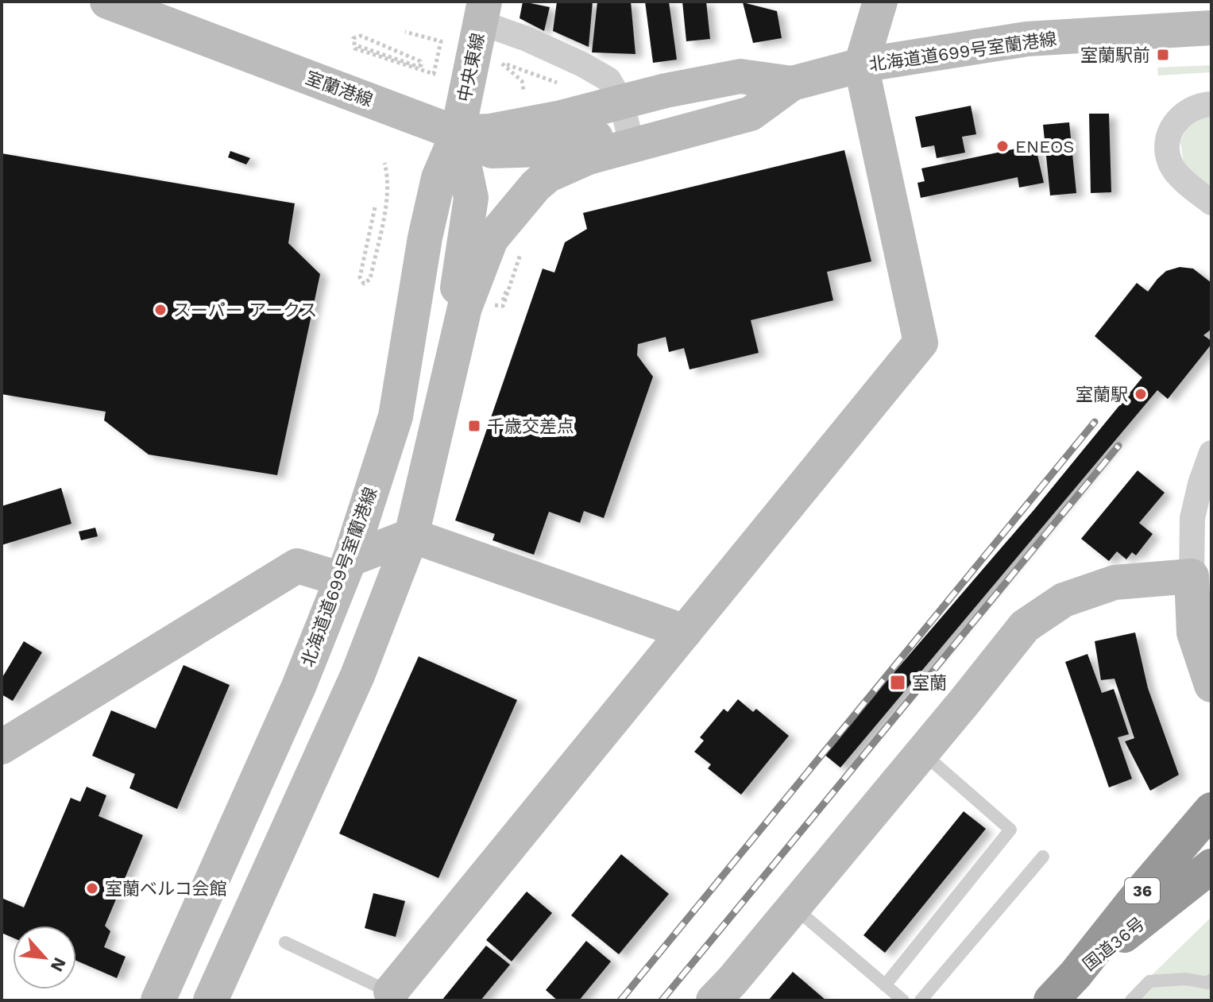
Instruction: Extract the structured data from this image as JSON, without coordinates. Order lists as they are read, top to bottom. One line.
{"streets":{"highway":["36","国道36号"],"main road":["北海道道699号室蘭港線","中央東線","室蘭港線"]},"crossings":[["北海道道699号室蘭港線","中央東線"],["北海道道699号室蘭港線","室蘭港線"],["中央東線","室蘭港線"]],"places":{"transit":["室蘭駅前","千歳交差点","室蘭"],"other":["ENEOS","スーパー アークス","室蘭駅","室蘭ベルコ会館"]},"north":"bottom right"}
